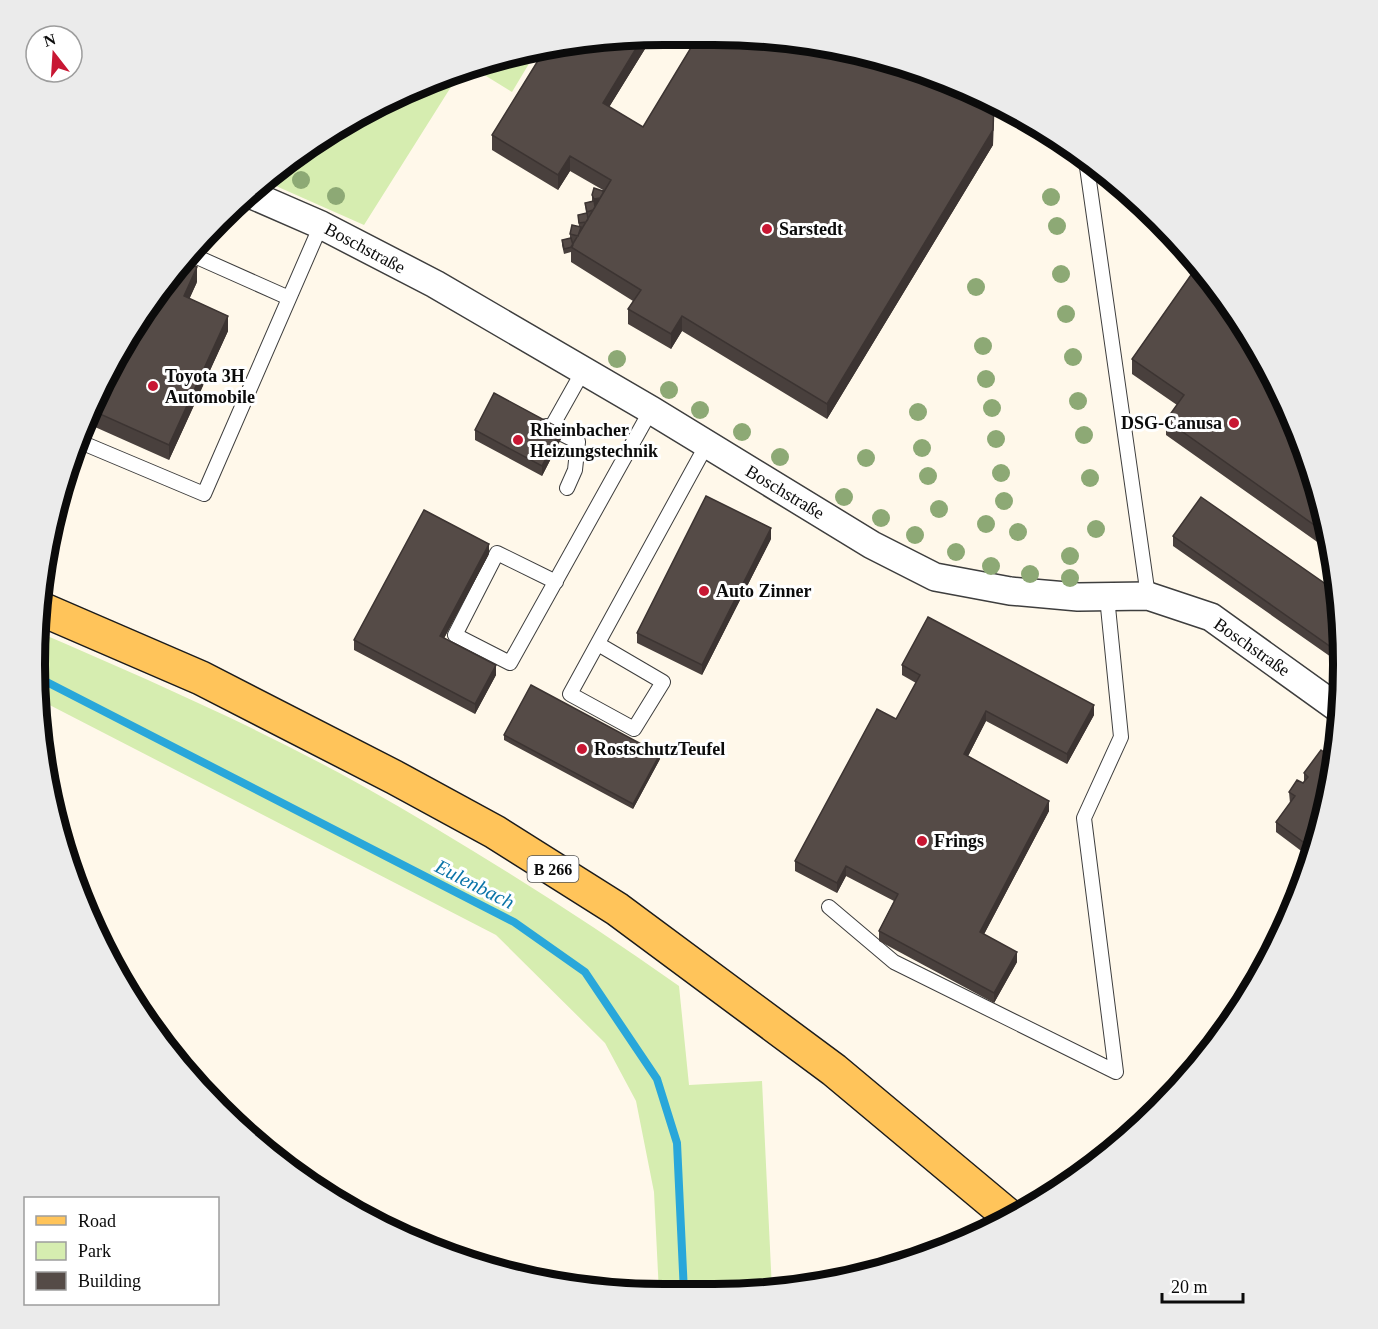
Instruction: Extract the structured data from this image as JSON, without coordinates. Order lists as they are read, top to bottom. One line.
{"streets":{"main road":["B 266"],"street":["Boschstraße"]},"water":["Eulenbach"],"places":["Sarstedt","Toyota 3H Automobile","DSG-Canusa","Rheinbacher Heizungstechnik","Auto Zinner","RostschutzTeufel","Frings"],"legend":["Road","Park","Building"],"scale_bar":"20 m","north":"top"}
